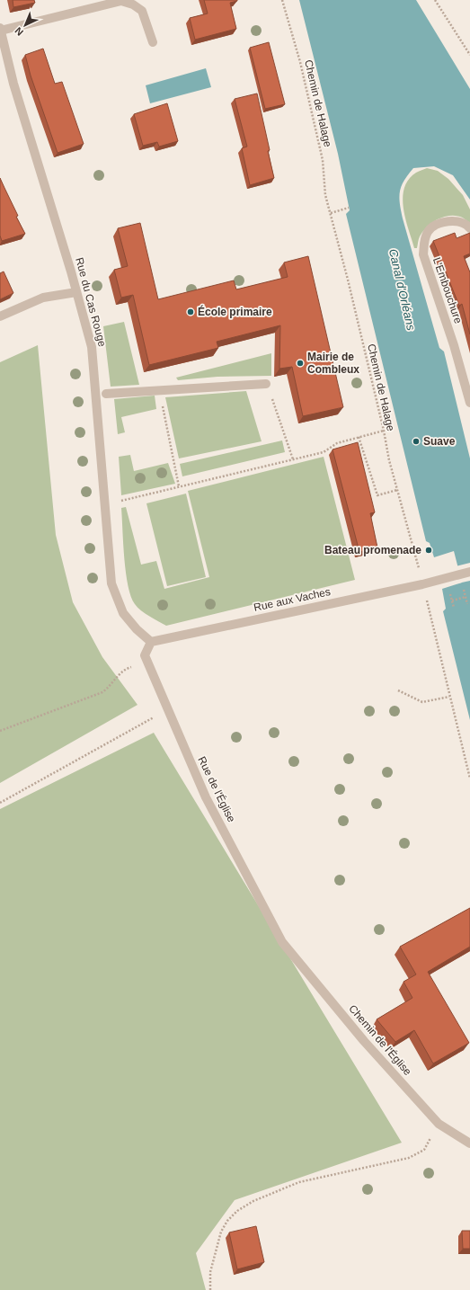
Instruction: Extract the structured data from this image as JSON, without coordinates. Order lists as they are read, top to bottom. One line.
{"streets":{"street":["L'Embouchure","Rue du Cas Rouge","Rue aux Vaches","Rue de l'Église","Chemin de l'Église"],"path":["Chemin de Halage"]},"crossings":[["Chemin de Halage","Rue aux Vaches"],["Rue du Cas Rouge","Rue aux Vaches"],["Rue de l'Église","Chemin de l'Église"]],"water":["Canal d'Orléans"],"places":["École primaire","Mairie de Combleux","Suave","Bateau promenade"],"north":"bottom left"}
